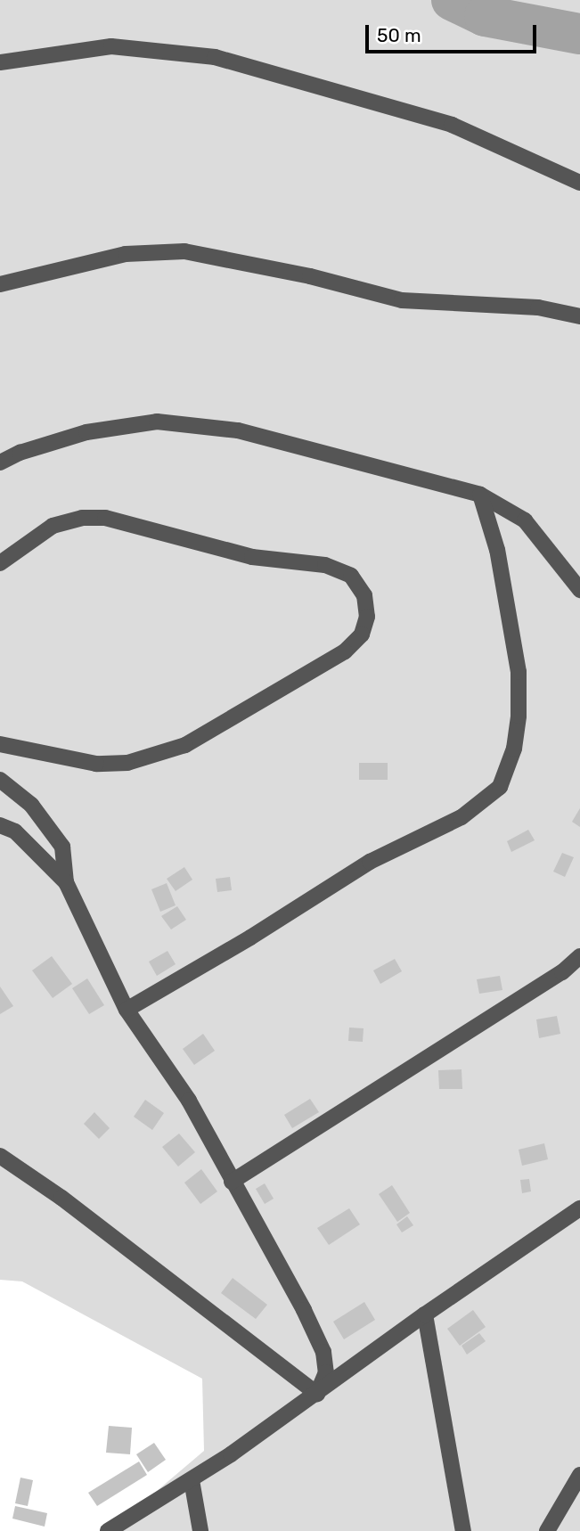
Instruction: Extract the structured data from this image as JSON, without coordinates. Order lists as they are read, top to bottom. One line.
{"scale_bar":"50 m"}
